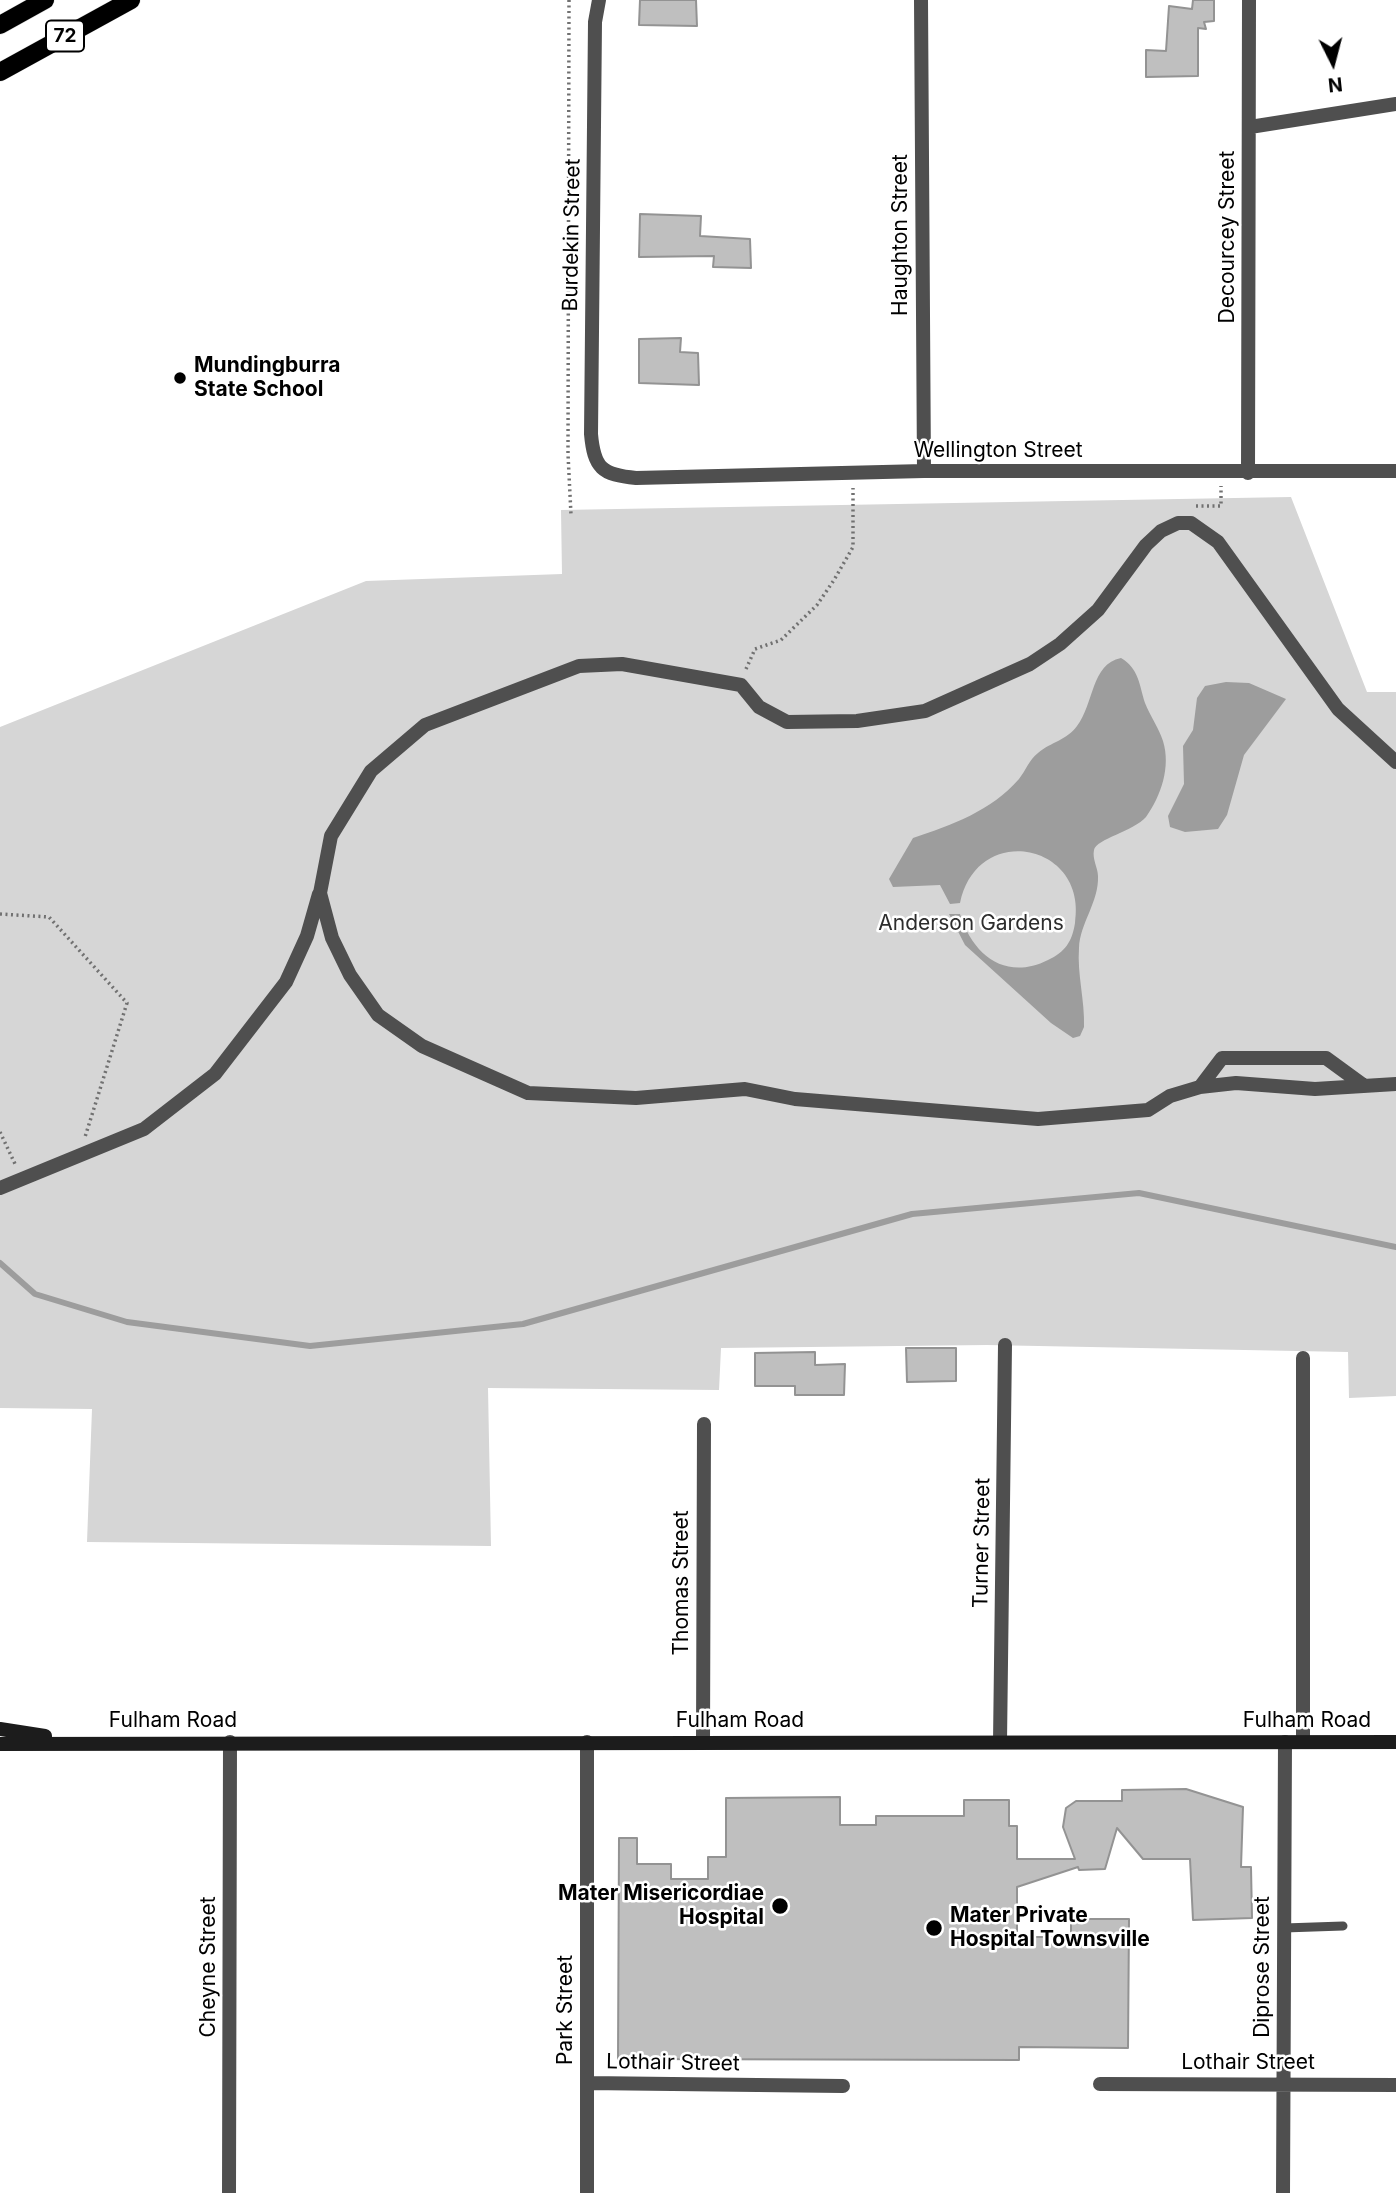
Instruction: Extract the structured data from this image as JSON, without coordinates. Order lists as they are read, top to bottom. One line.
{"streets":{"main road":["72"],"street":["Burdekin Street","Haughton Street","Decourcey Street","Wellington Street","Turner Street","Thomas Street","Fulham Road","Cheyne Street","Diprose Street","Park Street","Lothair Street"]},"crossings":[["Burdekin Street","Wellington Street"],["Haughton Street","Wellington Street"],["Decourcey Street","Wellington Street"],["Turner Street","Fulham Road"],["Thomas Street","Fulham Road"],["Fulham Road","Cheyne Street"],["Fulham Road","Diprose Street"],["Fulham Road","Park Street"],["Diprose Street","Lothair Street"],["Park Street","Lothair Street"]],"parks":["Anderson Gardens"],"places":["Mundingburra State School","Mater Misericordiae Hospital","Mater Private Hospital Townsville"],"north":"bottom"}
